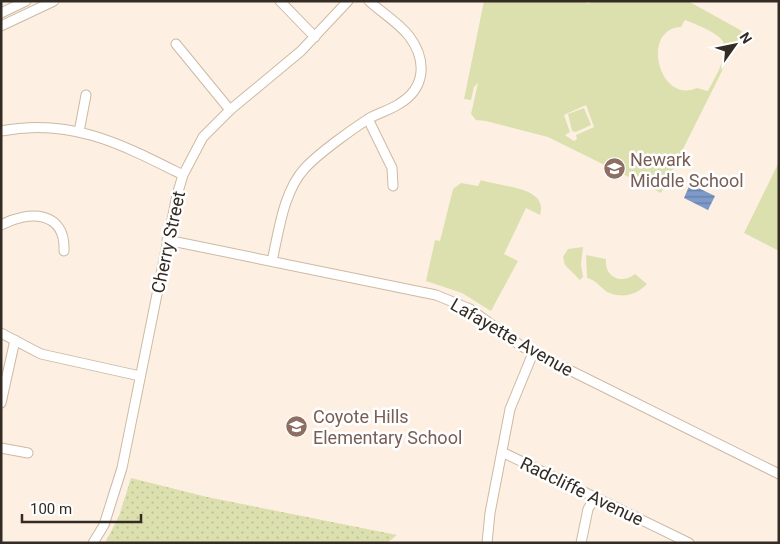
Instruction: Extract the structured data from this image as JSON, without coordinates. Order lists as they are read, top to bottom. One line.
{"streets":{"street":["Cherry Street","Lafayette Avenue","Radcliffe Avenue"]},"crossings":[["Cherry Street","Lafayette Avenue"]],"places":{"school or university":["Newark Middle School","Coyote Hills Elementary School"]},"scale_bar":"100 m","north":"top right"}
